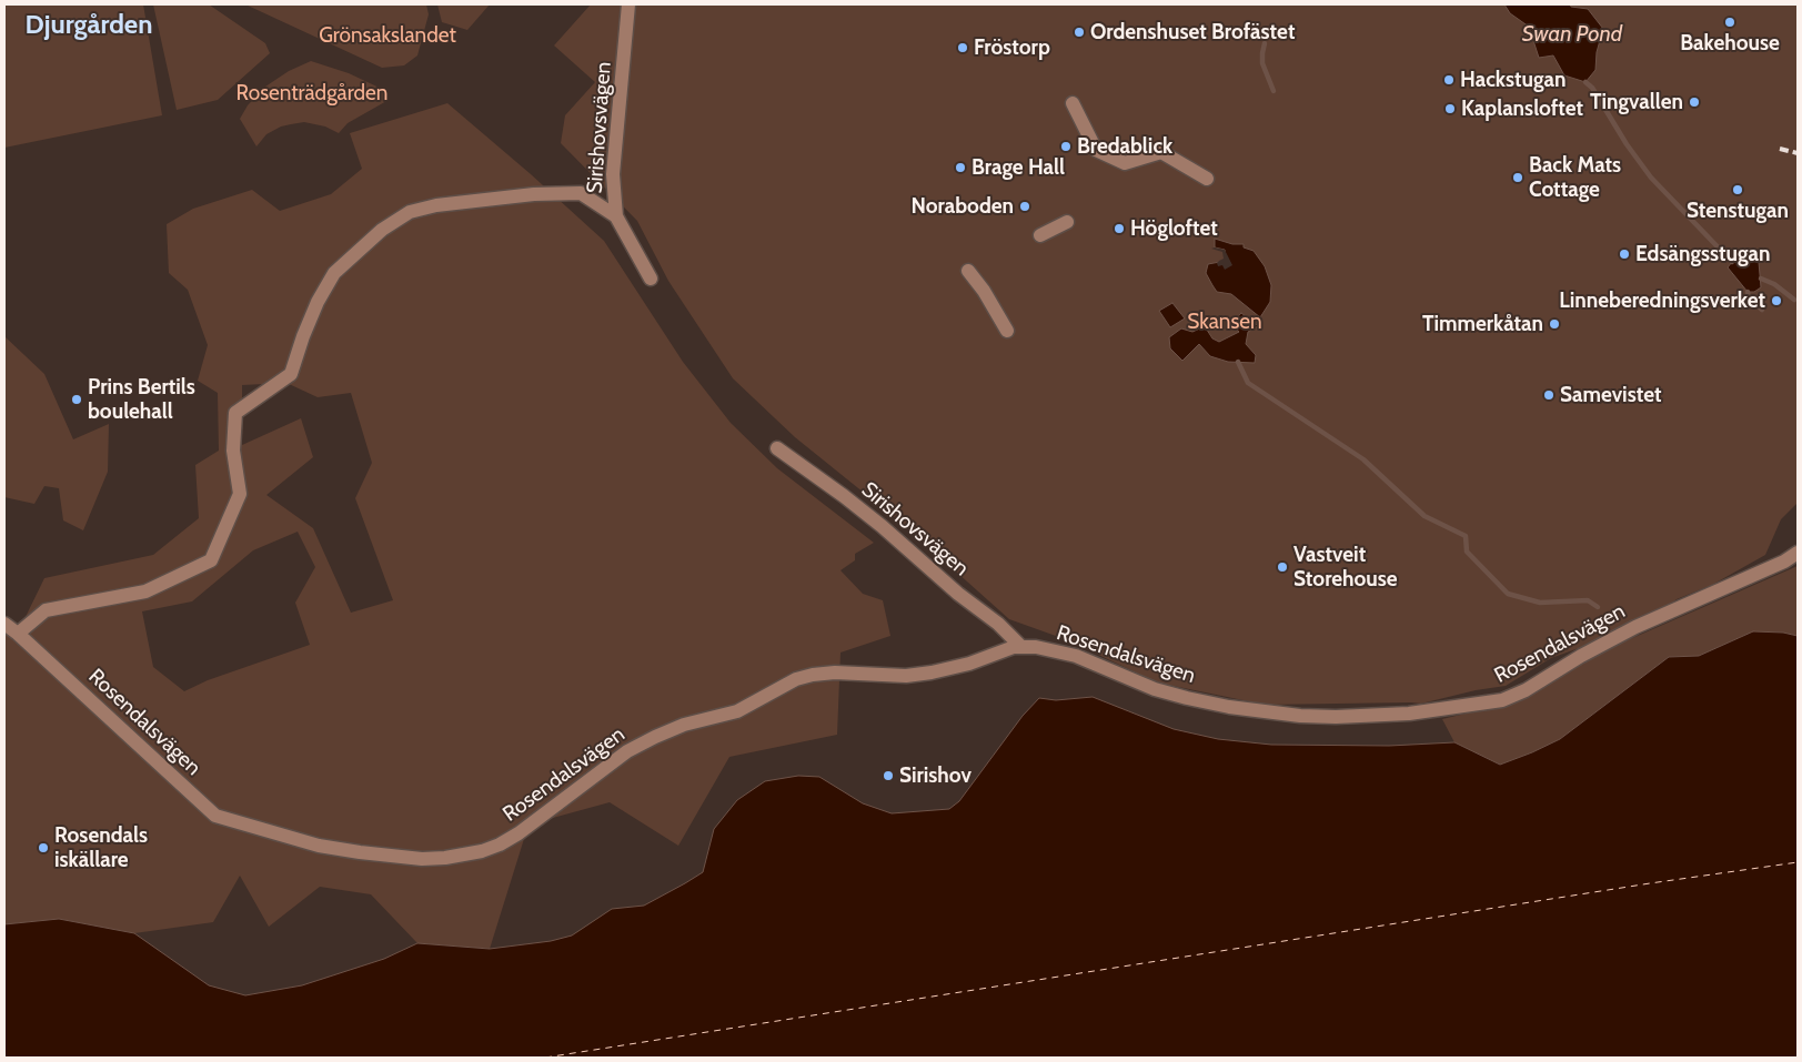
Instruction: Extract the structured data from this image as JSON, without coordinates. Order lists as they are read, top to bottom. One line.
{"streets":{"street":["Sirishovsvägen","Rosendalsvägen"]},"crossings":[["Sirishovsvägen","Rosendalsvägen"]],"districts":["Djurgården"],"water":["Swan Pond"],"parks":["Grönsakslandet","Rosenträdgården","Skansen"],"places":["Bakehouse","Ordenshuset Brofästet","Fröstorp","Hackstugan","Tingvallen","Kaplansloftet","Bredablick","Brage Hall","Back Mats Cottage","Stenstugan","Noraboden","Högloftet","Edsängsstugan","Linneberedningsverket","Timmerkåtan","Samevistet","Prins Bertils boulehall","Vastveit Storehouse","Sirishov","Rosendals iskällare"]}
